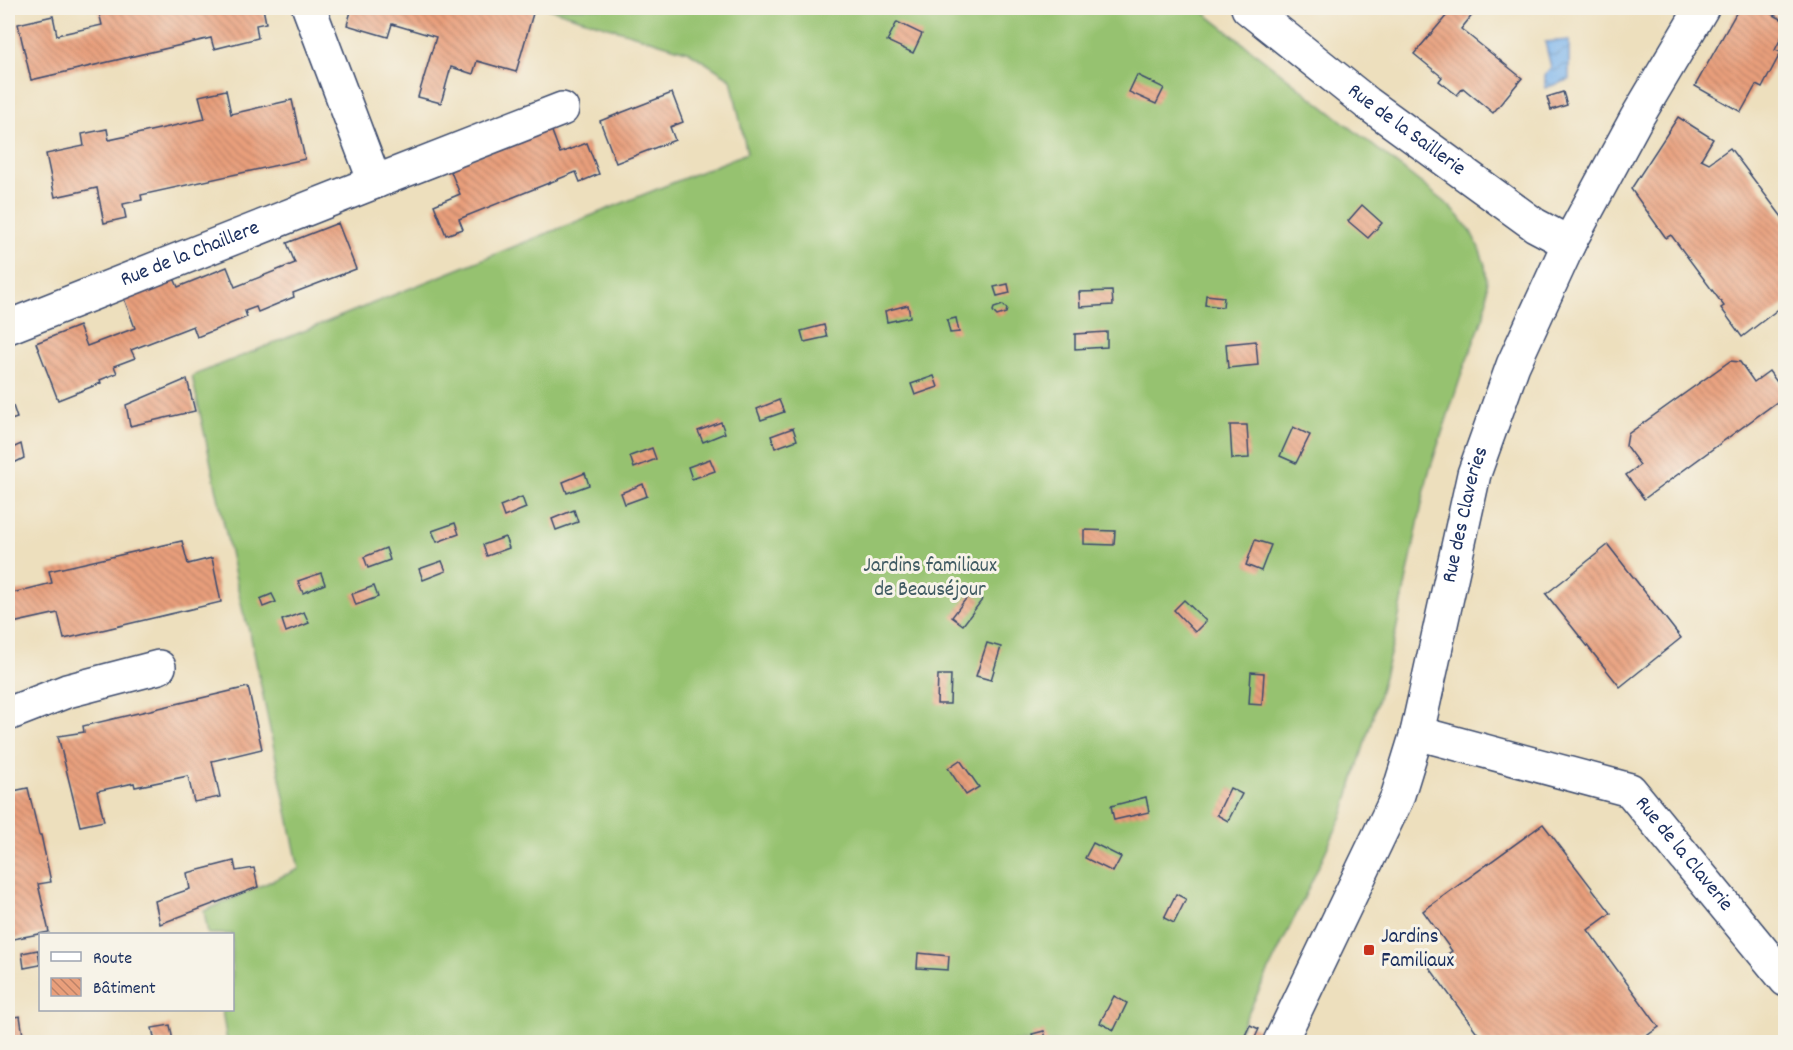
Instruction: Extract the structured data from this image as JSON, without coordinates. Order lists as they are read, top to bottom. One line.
{"streets":{"street":["Rue de la Saillerie","Rue de la Chaillere","Rue des Claveries","Rue de la Claverie"]},"crossings":[["Rue de la Saillerie","Rue des Claveries"],["Rue des Claveries","Rue de la Claverie"]],"parks":["Jardins familiaux de Beauséjour"],"places":{"transit":["Jardins Familiaux"]},"legend":["Route","Bâtiment"]}
